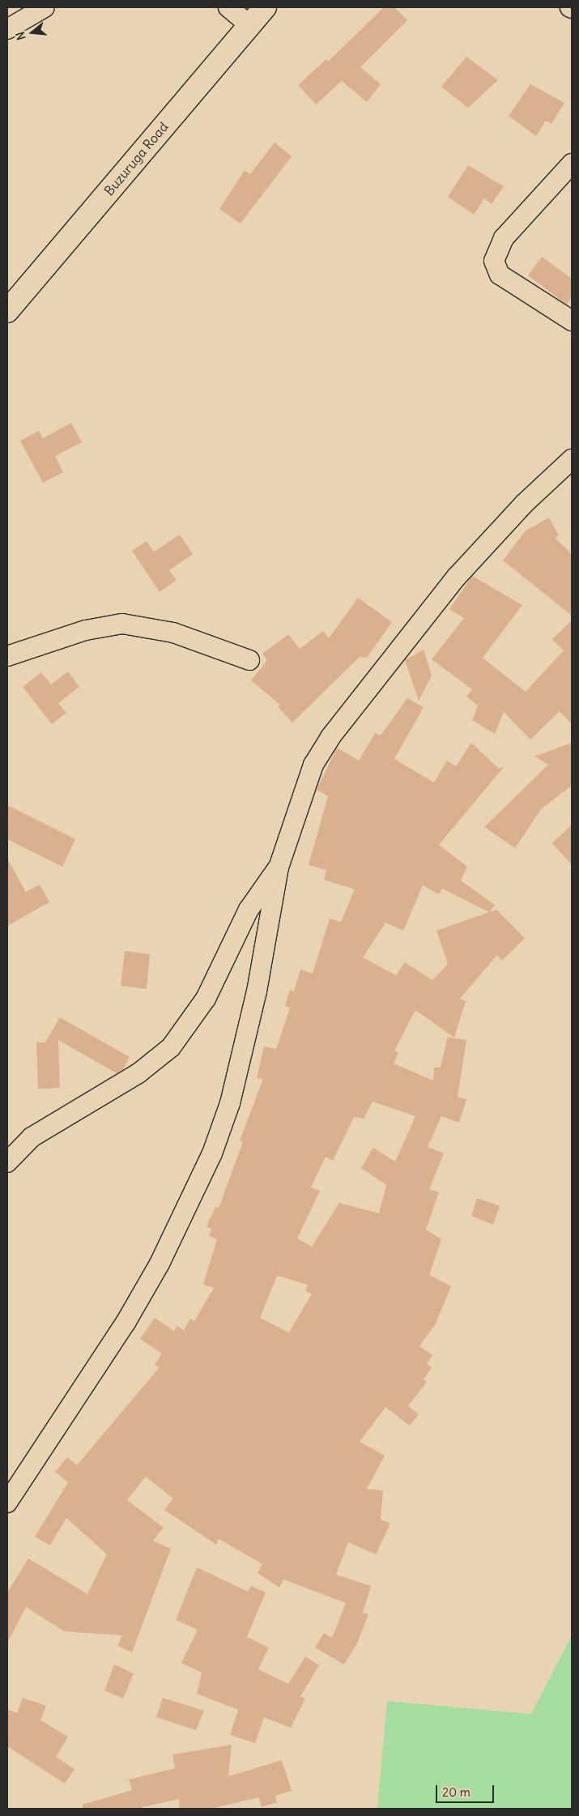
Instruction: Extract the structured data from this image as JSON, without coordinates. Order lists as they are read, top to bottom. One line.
{"streets":{"main road":["Buzuruga Road"]},"scale_bar":"20 m","north":"left"}
